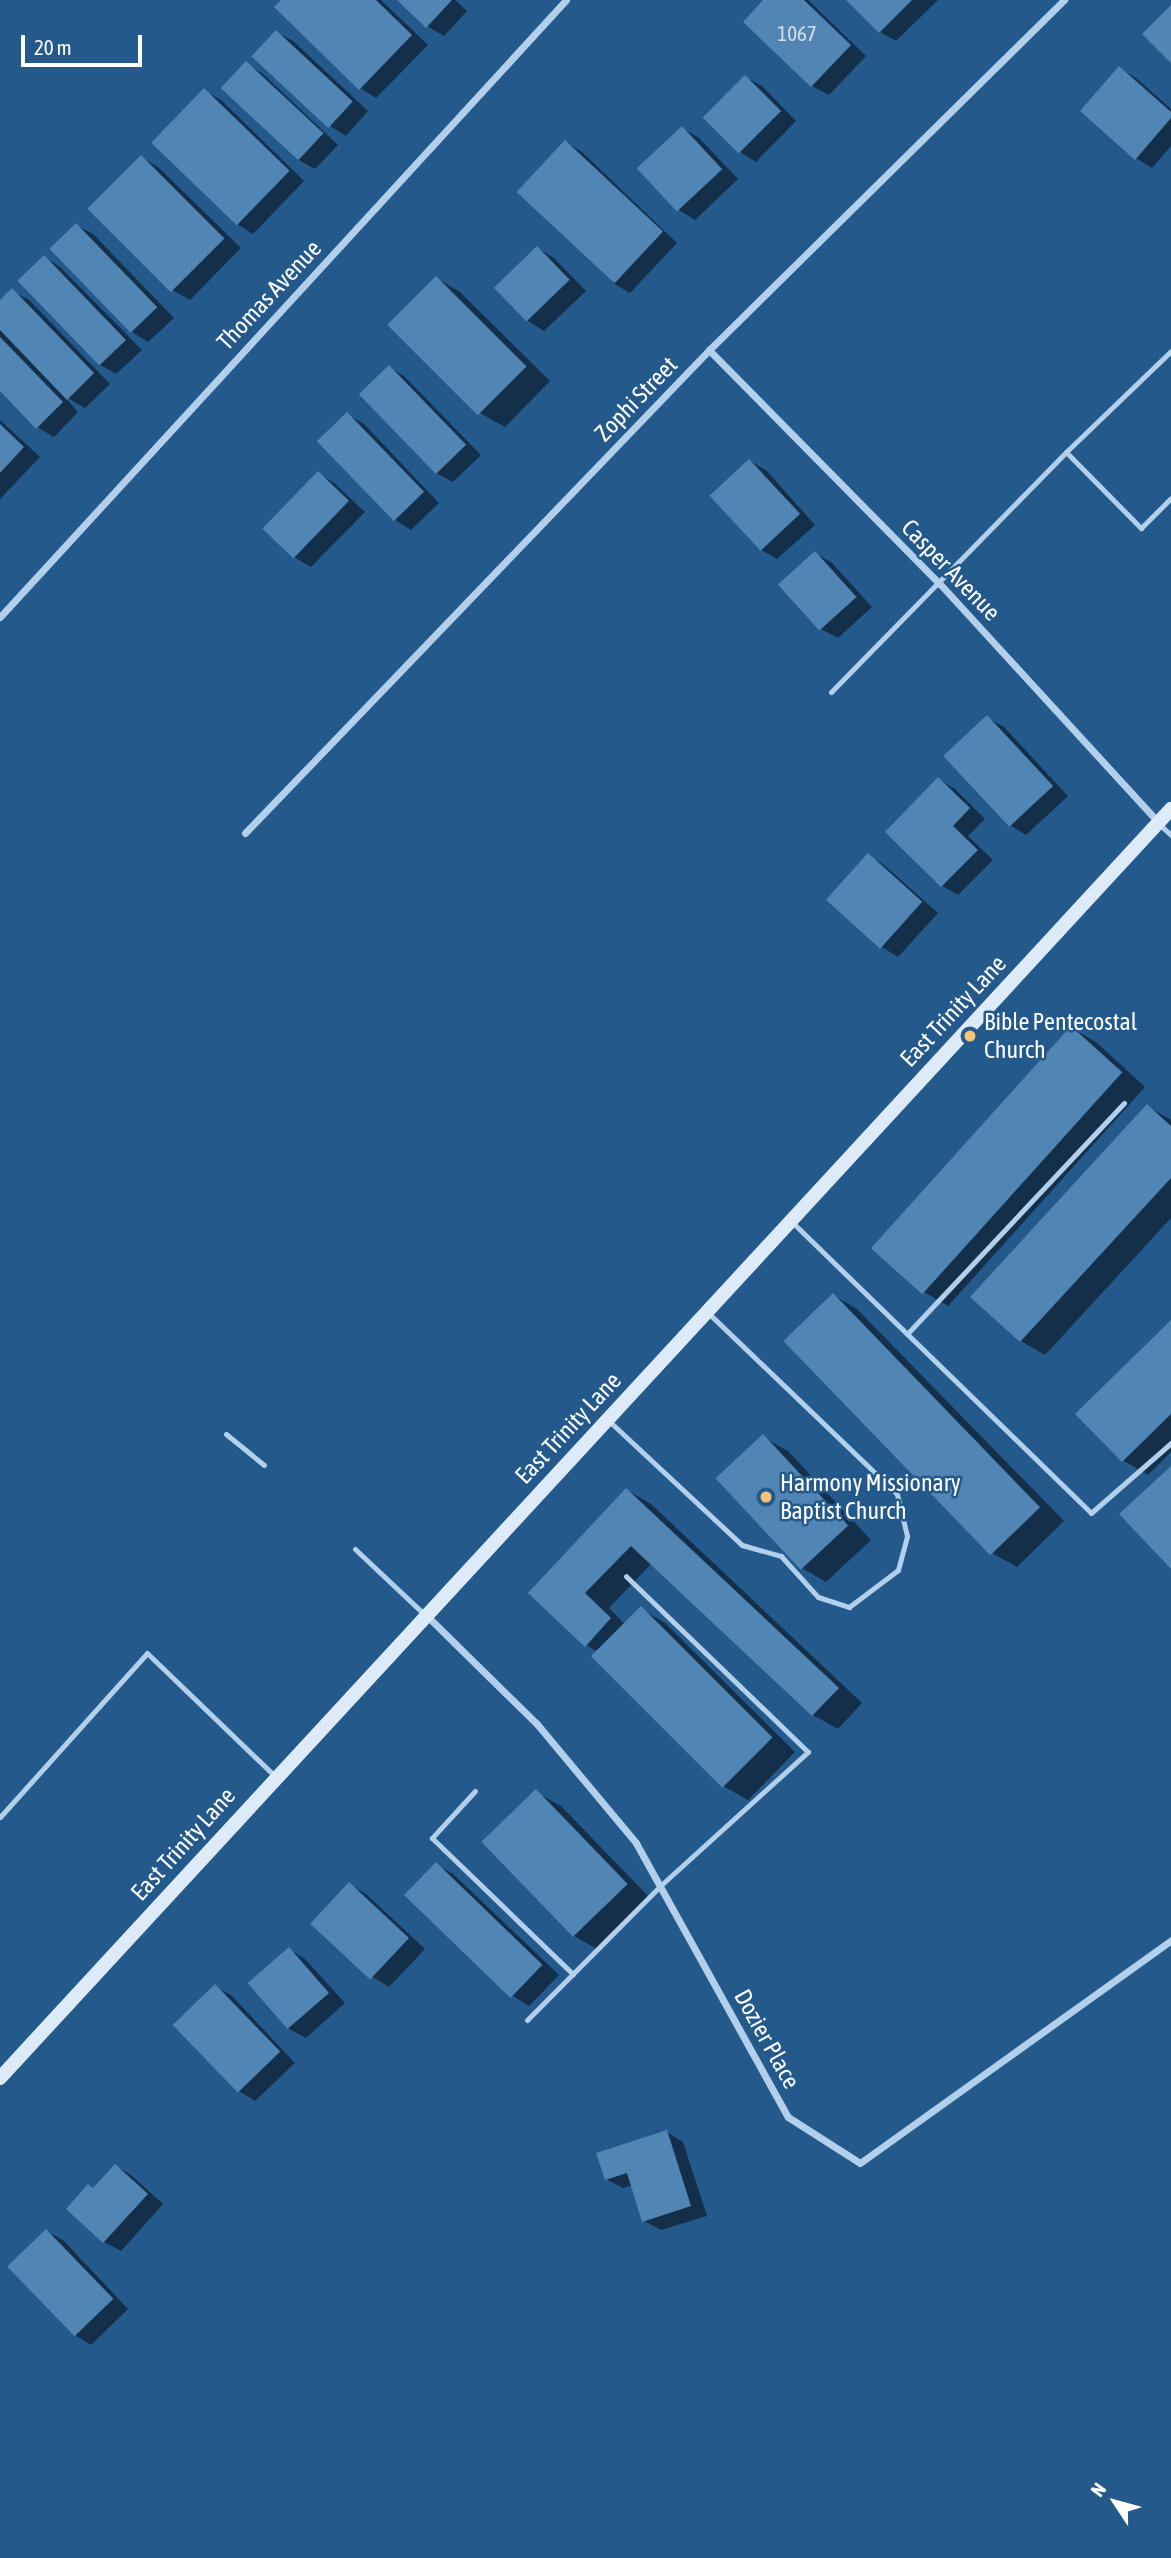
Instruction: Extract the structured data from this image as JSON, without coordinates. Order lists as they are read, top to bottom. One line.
{"streets":{"main road":["East Trinity Lane"],"street":["Thomas Avenue","Zophi Street","Casper Avenue","Dozier Place"]},"crossings":[["Zophi Street","Casper Avenue"],["Casper Avenue","East Trinity Lane"],["East Trinity Lane","Dozier Place"]],"places":["Bible Pentecostal Church","Harmony Missionary Baptist Church"],"house_numbers":["1067"],"scale_bar":"20 m","north":"top left"}
